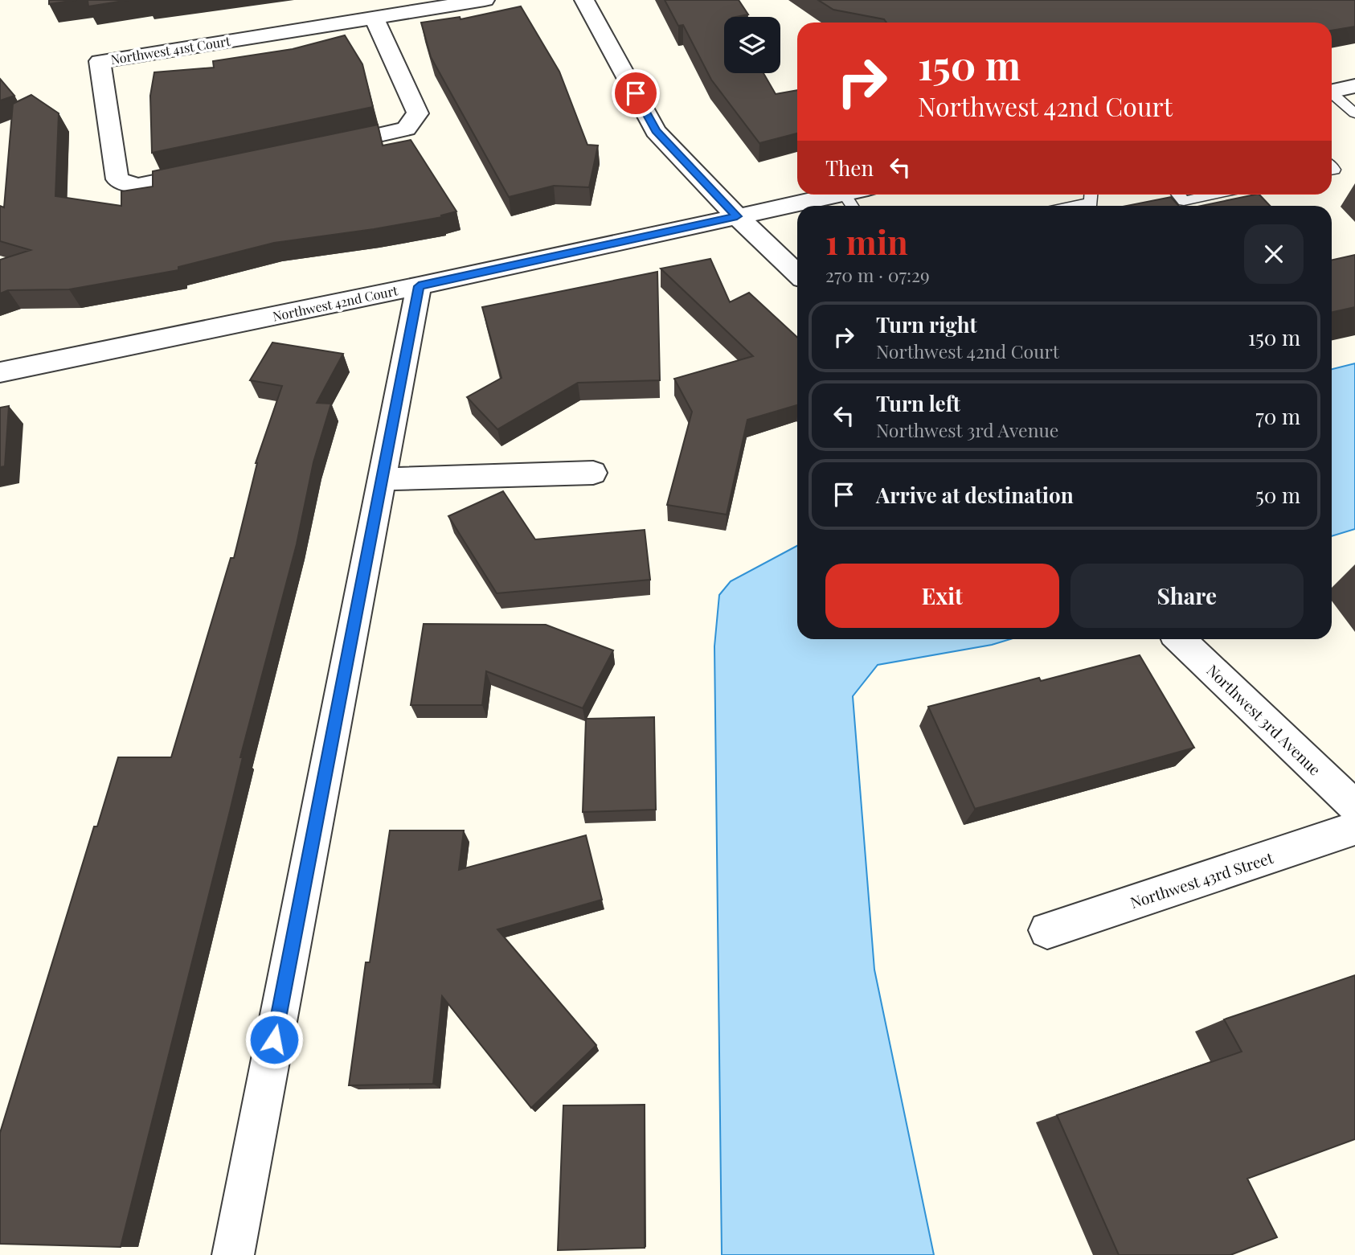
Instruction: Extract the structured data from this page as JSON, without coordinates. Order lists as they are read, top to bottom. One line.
{"streets":{"street":["Northwest 41st Court","Northwest 42nd Court","Northwest 3rd Avenue","Northwest 43rd Street"]},"page":{"turn":["150 m","Northwest 42nd Court"],"then":"Then","heading":["1 min","270 m · 07:29"],"list":[{"name":"Turn right","note":"Northwest 42nd Court","value":"150 m"},{"name":"Turn left","note":"Northwest 3rd Avenue","value":"70 m"},{"name":"Arrive at destination","value":"50 m"}],"buttons":["Exit","Share"]}}
